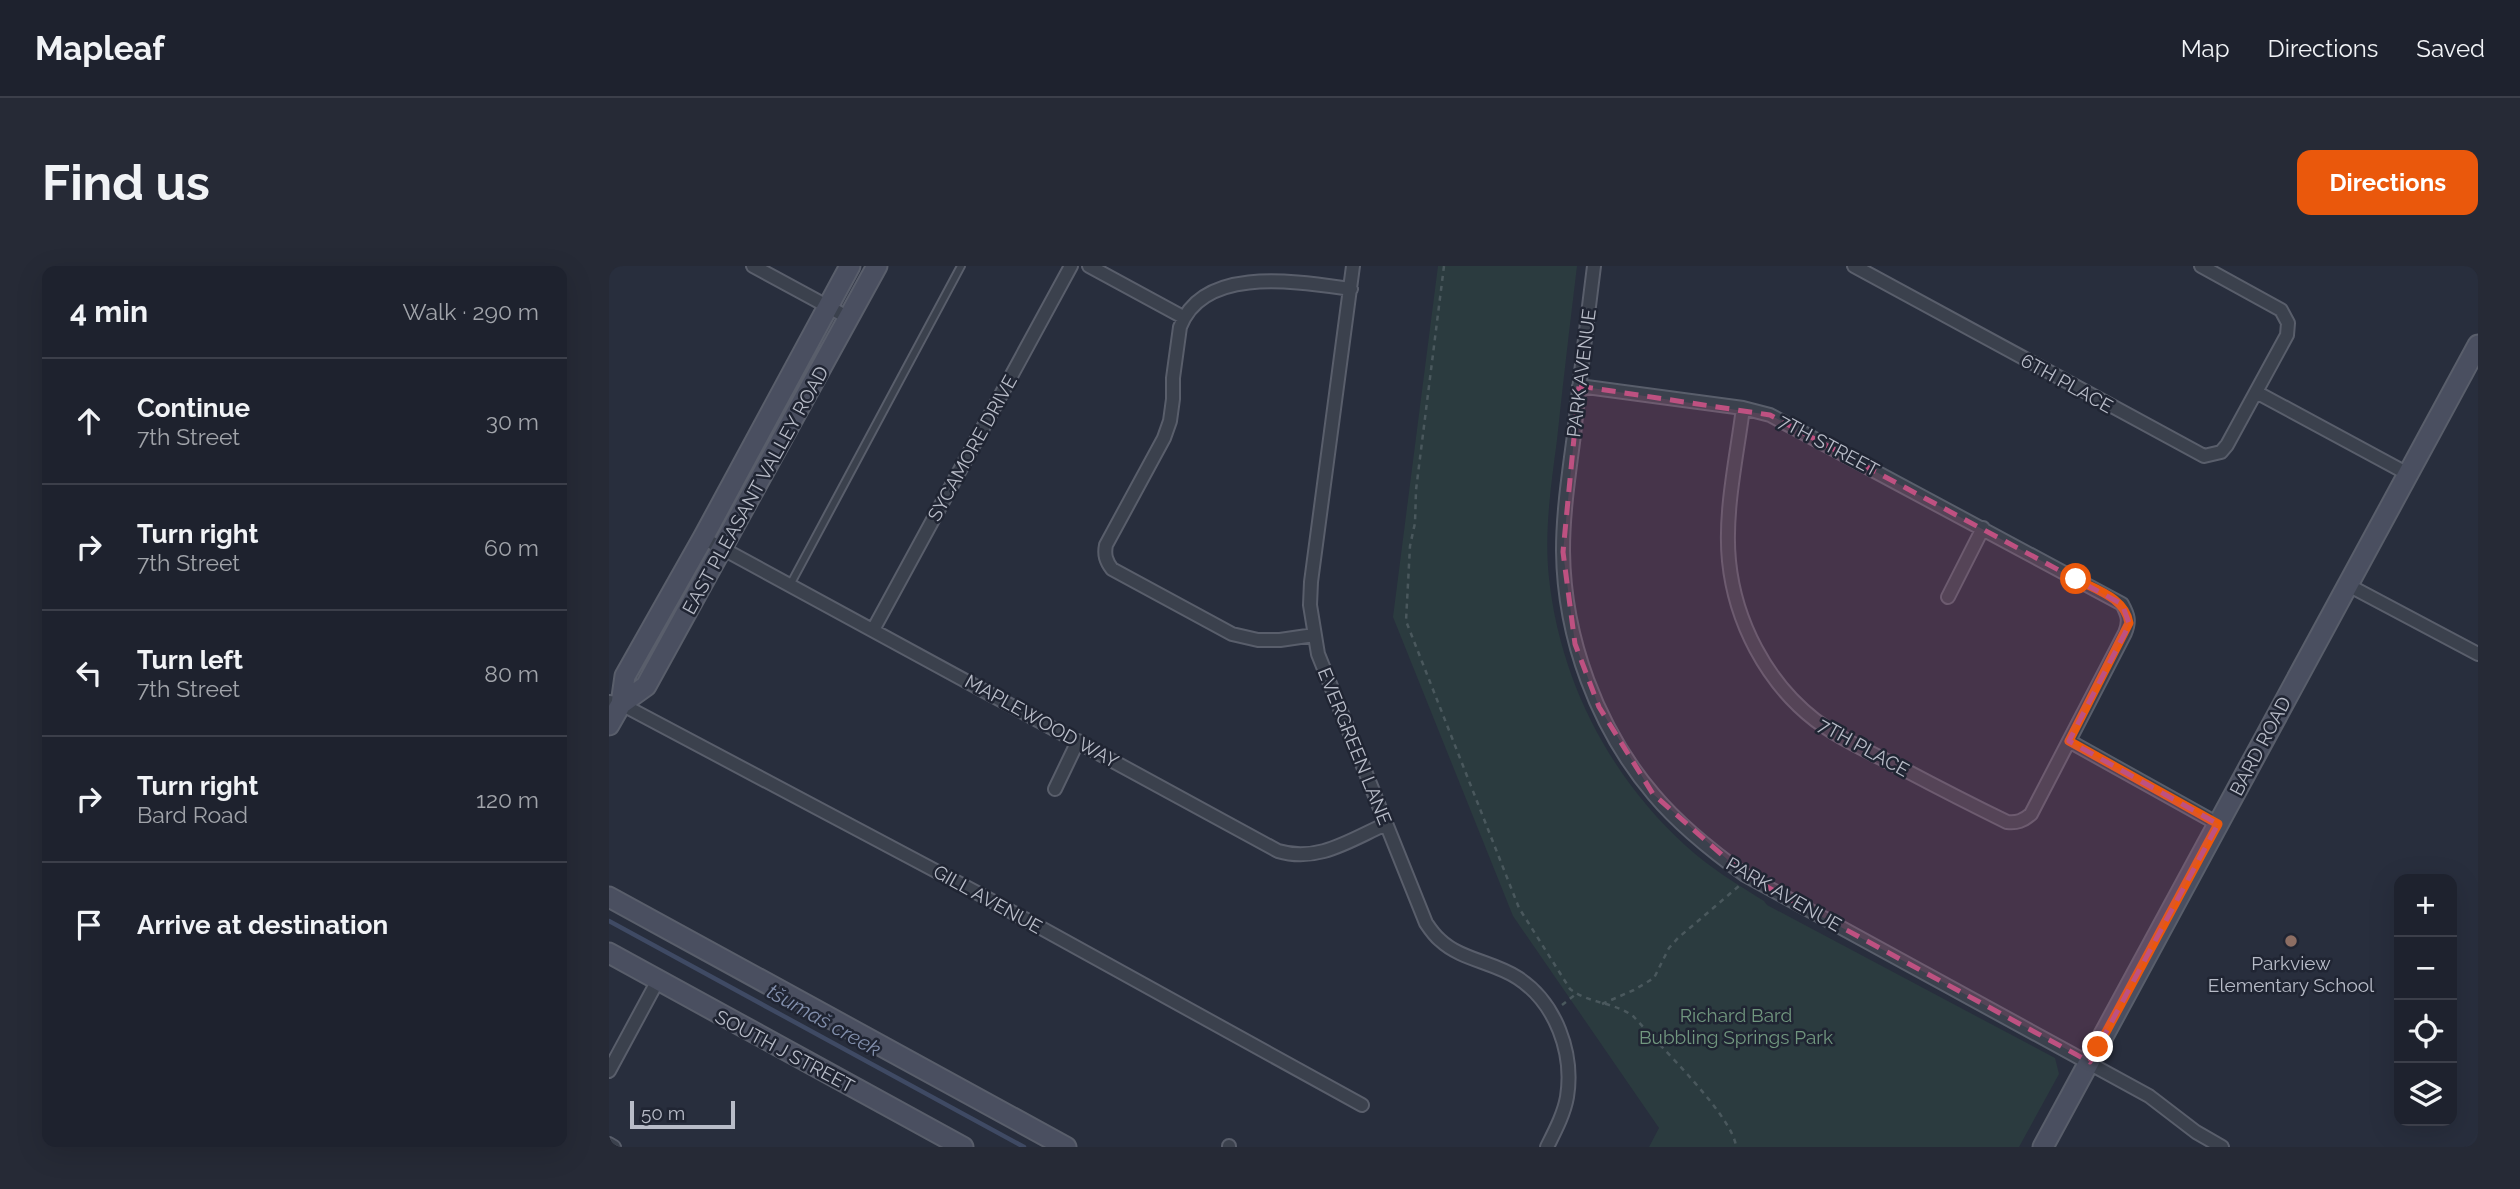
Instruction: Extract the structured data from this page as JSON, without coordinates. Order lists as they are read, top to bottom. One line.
{"streets":{"street":["PARK AVENUE","6TH PLACE","7TH STREET","SYCAMORE DRIVE","EAST PLEASANT VALLEY ROAD","MAPLEWOOD WAY","EVERGREEN LANE","BARD ROAD","7TH PLACE","GILL AVENUE","SOUTH J STREET"]},"crossings":[["PARK AVENUE","7TH STREET"],["PARK AVENUE","BARD ROAD"],["7TH STREET","7TH PLACE"],["SYCAMORE DRIVE","MAPLEWOOD WAY"],["EAST PLEASANT VALLEY ROAD","MAPLEWOOD WAY"],["EAST PLEASANT VALLEY ROAD","GILL AVENUE"],["MAPLEWOOD WAY","EVERGREEN LANE"]],"water":["tšumaš creek"],"parks":["Richard Bard Bubbling Springs Park"],"places":["Parkview Elementary School"],"scale_bar":"50 m","page":{"header":"Mapleaf","nav":["Map","Directions","Saved"],"buttons":"Directions","title":"Find us","heading":["4 min","Walk · 290 m"],"list":[["Continue","7th Street","30 m"],["Turn right","7th Street","60 m"],["Turn left","7th Street","80 m"],["Turn right","Bard Road","120 m"],"Arrive at destination"],"map_buttons":["+","−"],"scale":"50 m"}}
